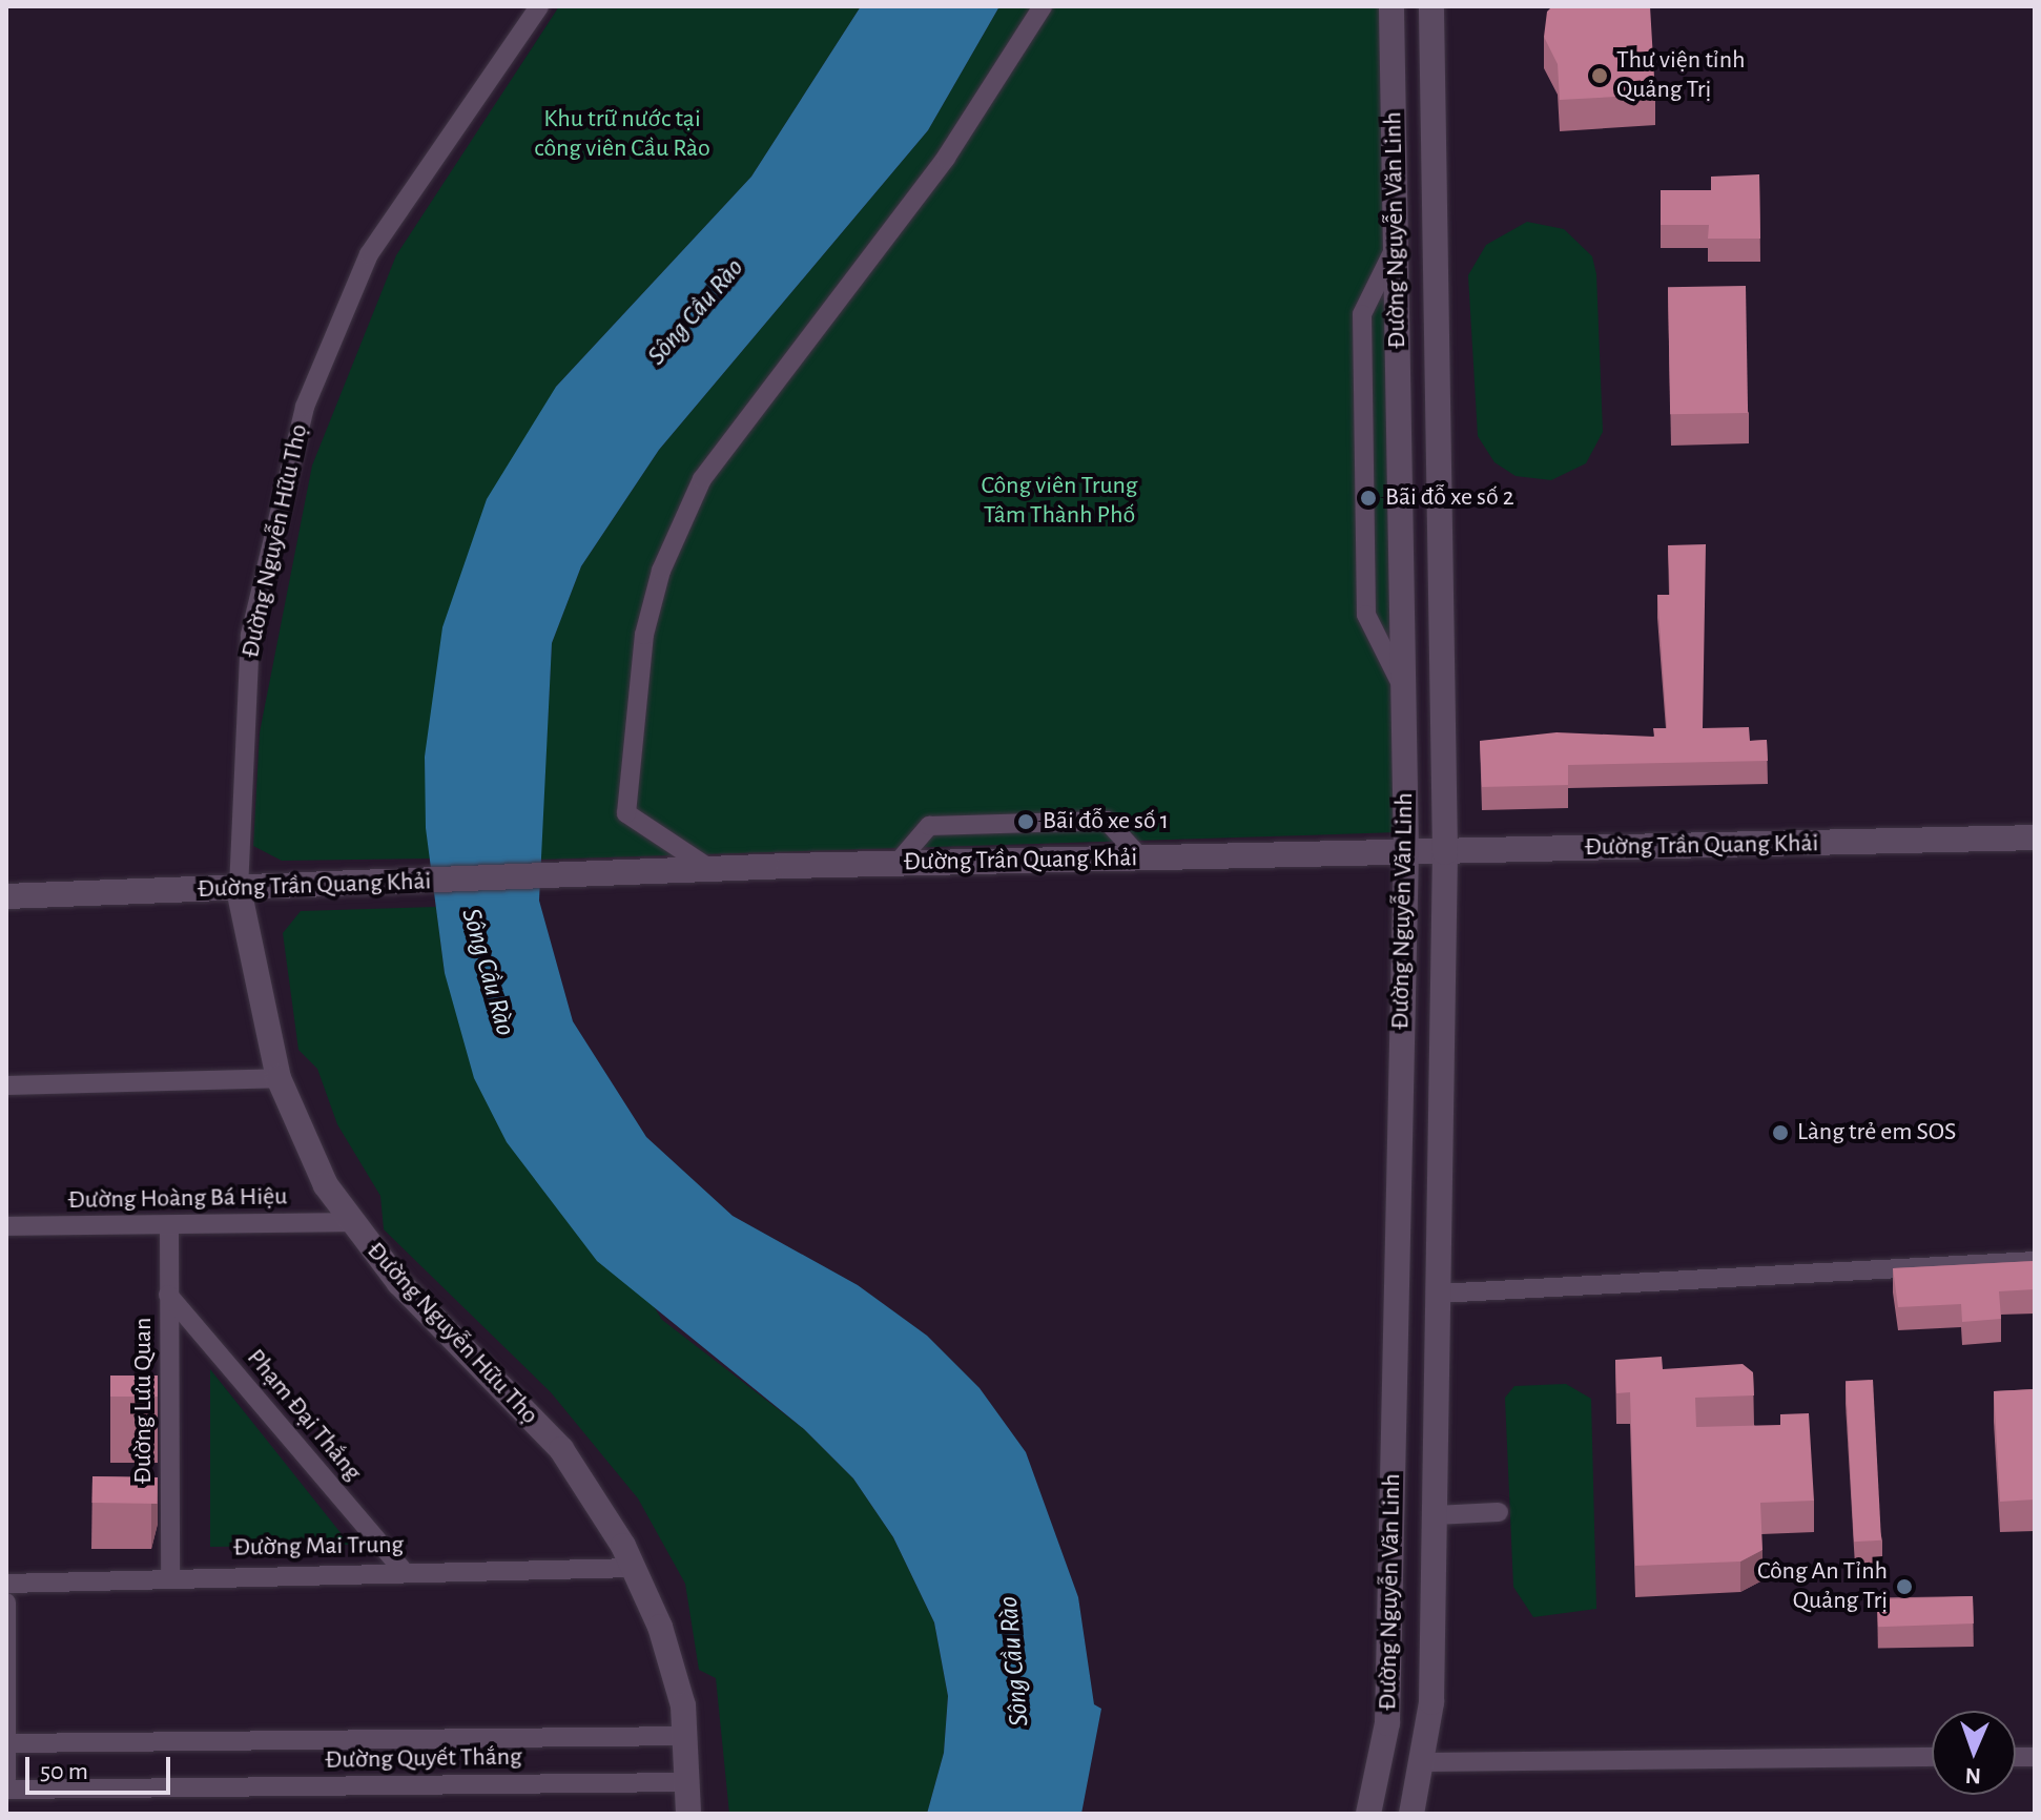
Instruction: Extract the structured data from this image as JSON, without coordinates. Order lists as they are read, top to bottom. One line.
{"streets":{"street":["Đường Nguyễn Văn Linh","Đường Nguyễn Hữu Thọ","Đường Trần Quang Khải","Đường Hoàng Bá Hiệu","Đường Lưu Quan","Phạm Đại Thắng","Đường Mai Trung","Đường Quyết Thắng"]},"crossings":[["Đường Nguyễn Văn Linh","Đường Trần Quang Khải"],["Đường Nguyễn Hữu Thọ","Đường Trần Quang Khải"],["Đường Nguyễn Hữu Thọ","Đường Hoàng Bá Hiệu"],["Đường Nguyễn Hữu Thọ","Đường Mai Trung"],["Đường Nguyễn Hữu Thọ","Đường Quyết Thắng"],["Đường Hoàng Bá Hiệu","Đường Lưu Quan"],["Đường Lưu Quan","Phạm Đại Thắng"],["Đường Lưu Quan","Đường Mai Trung"],["Phạm Đại Thắng","Đường Mai Trung"]],"water":["Sông Cầu Rào"],"parks":["Khu trữ nước tại công viên Cầu Rào","Công viên Trung Tâm Thành Phố"],"places":["Thư viện tỉnh Quảng Trị","Bãi đỗ xe số 2","Bãi đỗ xe số 1","Làng trẻ em SOS","Công An Tỉnh Quảng Trị"],"scale_bar":"50 m","north":"bottom"}
